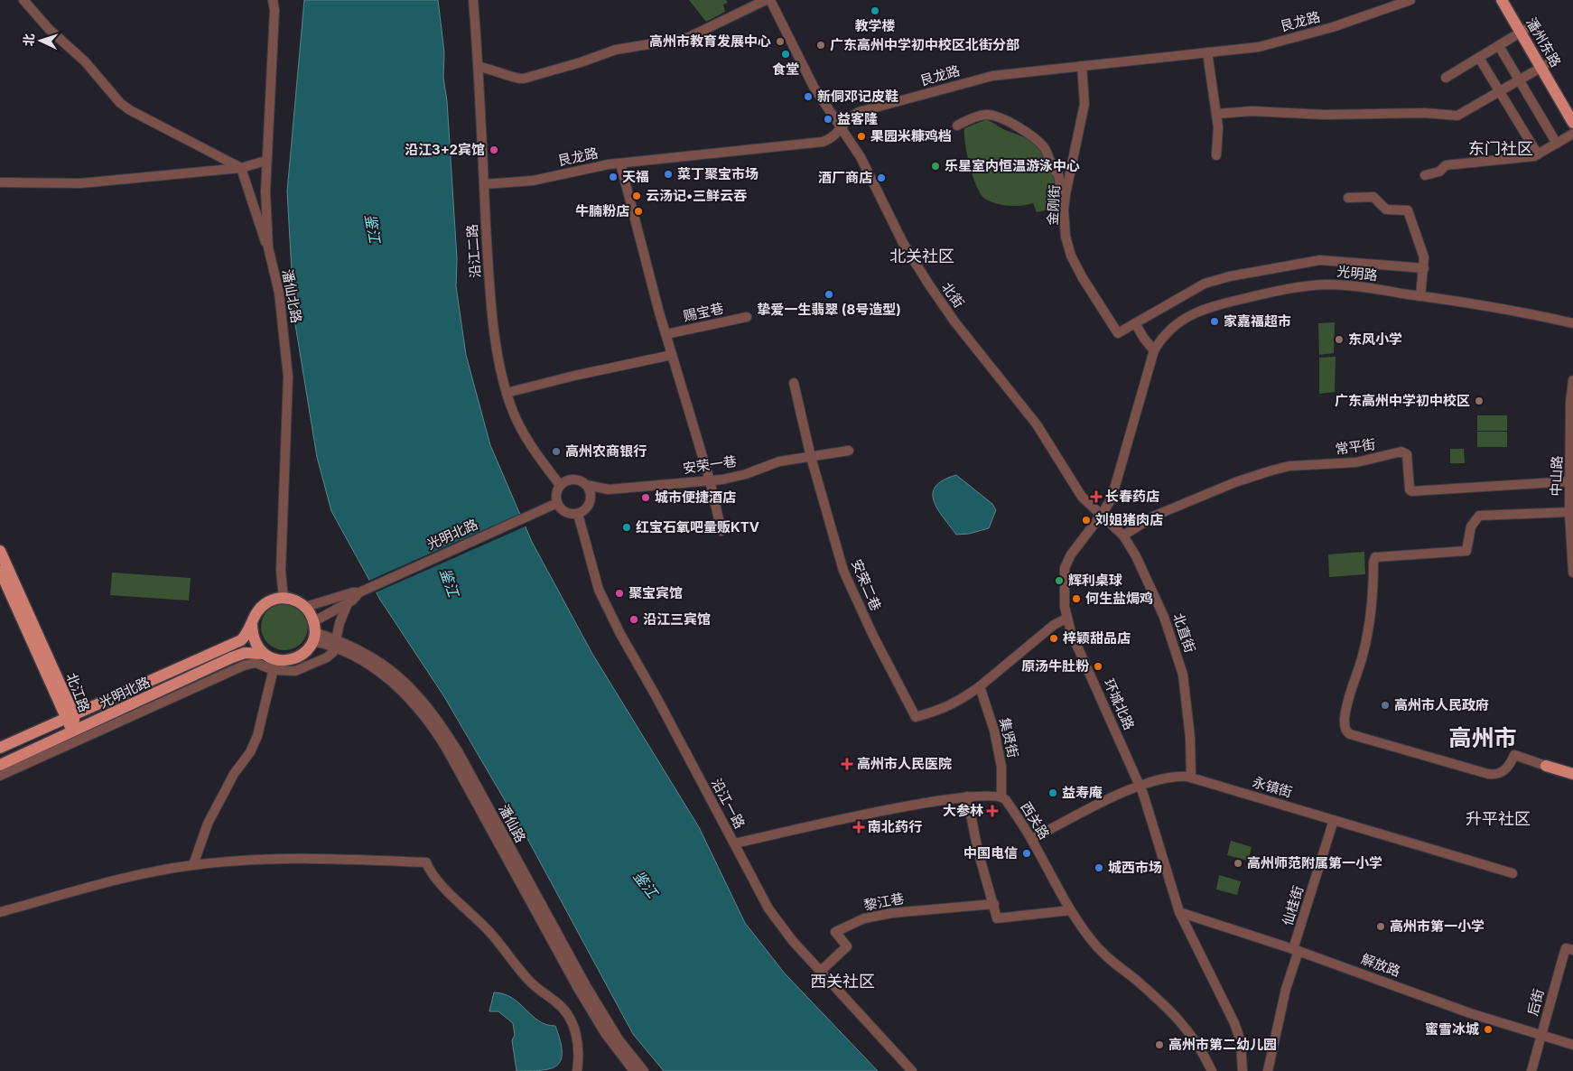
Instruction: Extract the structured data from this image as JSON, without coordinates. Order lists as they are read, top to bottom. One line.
{"streets":{"main road":["潘州东路","光明北路","北江路"],"street":["艮龙路","金刚街","沿江二路","光明路","北街","潘仙北路","赐宝巷","常平街","安荣一巷","中山路","安荣二巷","北直街","环城北路","集贤街","永镇街","沿江一路","西关路","潘仙路","黎江巷","仙桂街","解放路","后街"]},"crossings":[["艮龙路","金刚街"],["艮龙路","沿江二路"],["艮龙路","北街"],["沿江二路","光明北路"],["沿江二路","沿江一路"],["光明路","环城北路"],["北街","北直街"],["北街","环城北路"],["潘仙北路","光明北路"],["潘仙北路","潘仙路"],["常平街","中山路"],["常平街","北直街"],["安荣一巷","安荣二巷"],["光明北路","北江路"],["光明北路","沿江一路"],["光明北路","潘仙路"],["安荣二巷","集贤街"],["北直街","环城北路"],["北直街","永镇街"],["环城北路","永镇街"],["环城北路","解放路"],["集贤街","西关路"],["永镇街","西关路"],["永镇街","仙桂街"],["沿江一路","西关路"],["沿江一路","黎江巷"],["仙桂街","解放路"],["解放路","后街"]],"districts":["东门社区","北关社区","高州市","升平社区","西关社区"],"water":["鉴江"],"places":{"other":["教学楼","高州市教育发展中心","广东高州中学初中校区北街分部","食堂","新侗邓记皮鞋","益客隆","果园米糠鸡档","沿江3+2宾馆","乐星室内恒温游泳中心","菜丁聚宝市场","天福","酒厂商店","云汤记•三鲜云吞","牛腩粉店","挚爱一生翡翠 (8号造型)","家嘉福超市","东风小学","广东高州中学初中校区","高州农商银行","城市便捷酒店","刘姐猪肉店","红宝石氧吧量贩KTV","辉利桌球","聚宝宾馆","何生盐焗鸡","沿江三宾馆","梓颖甜品店","原汤牛肚粉","高州市人民政府","益寿庵","中国电信","高州师范附属第一小学","城西市场","高州市第一小学","蜜雪冰城","高州市第二幼儿园"],"health":["长春药店","高州市人民医院","大参林","南北药行"]},"north":"left"}
